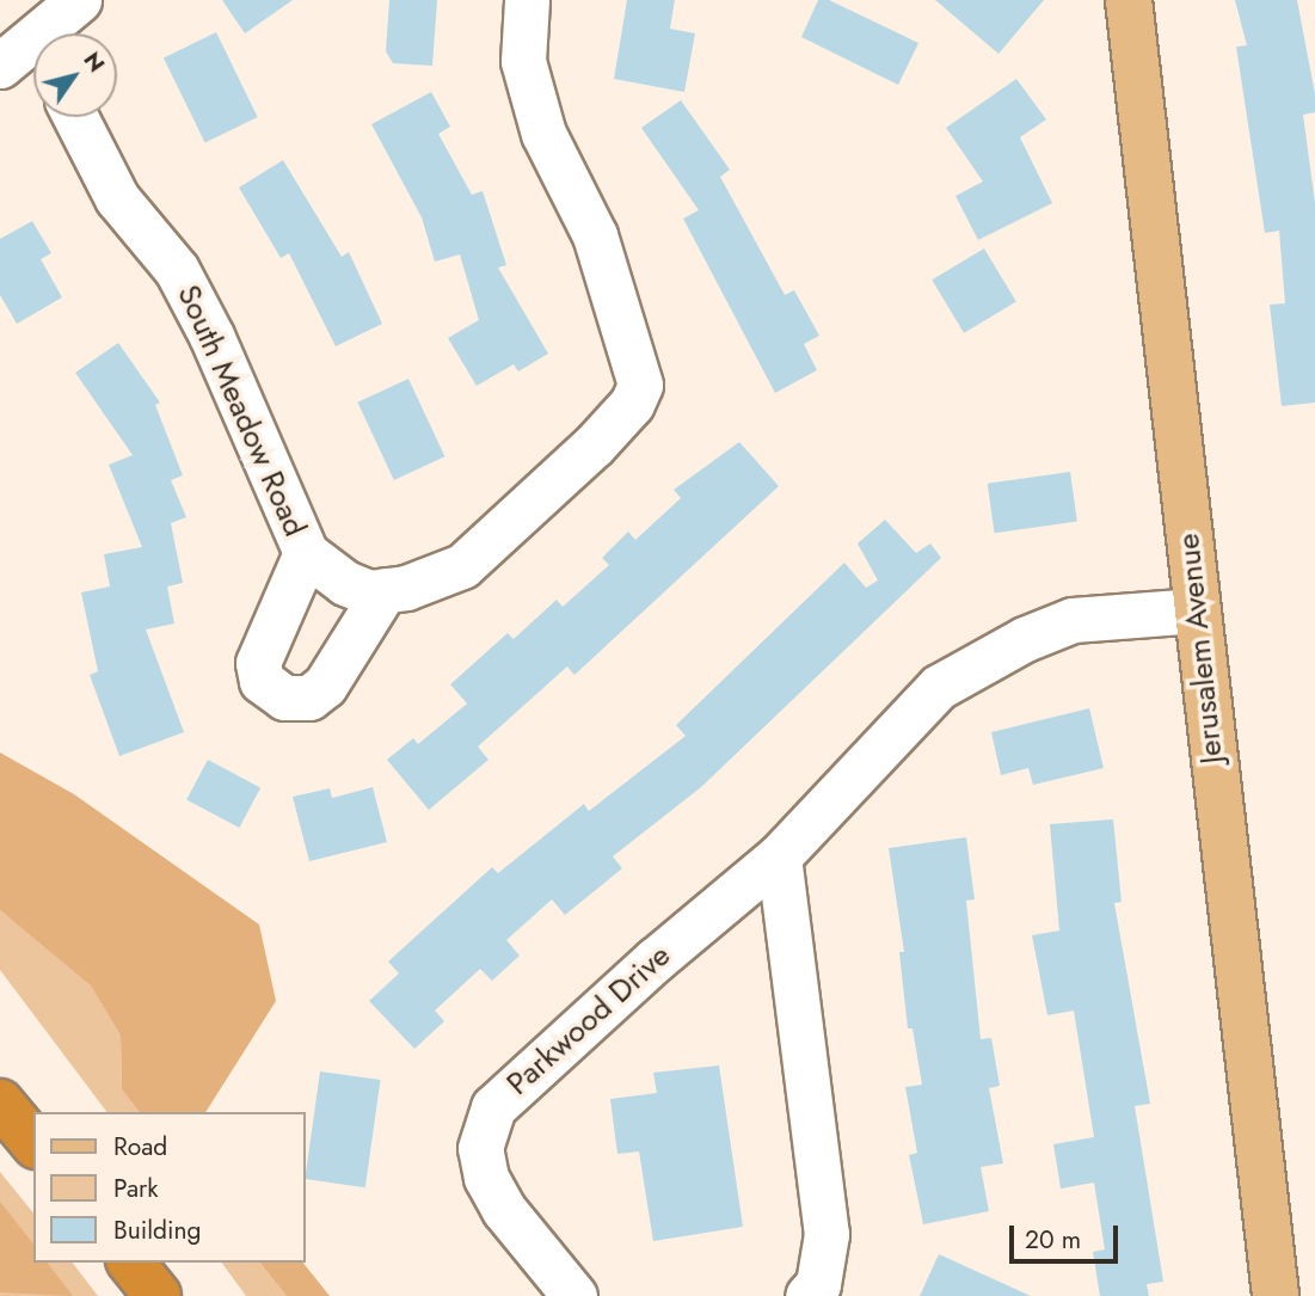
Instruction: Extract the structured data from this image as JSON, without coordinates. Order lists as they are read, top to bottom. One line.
{"streets":{"main road":["Jerusalem Avenue"],"street":["South Meadow Road","Parkwood Drive"]},"crossings":[["Jerusalem Avenue","Parkwood Drive"]],"legend":["Road","Park","Building"],"scale_bar":"20 m","north":"top right"}
